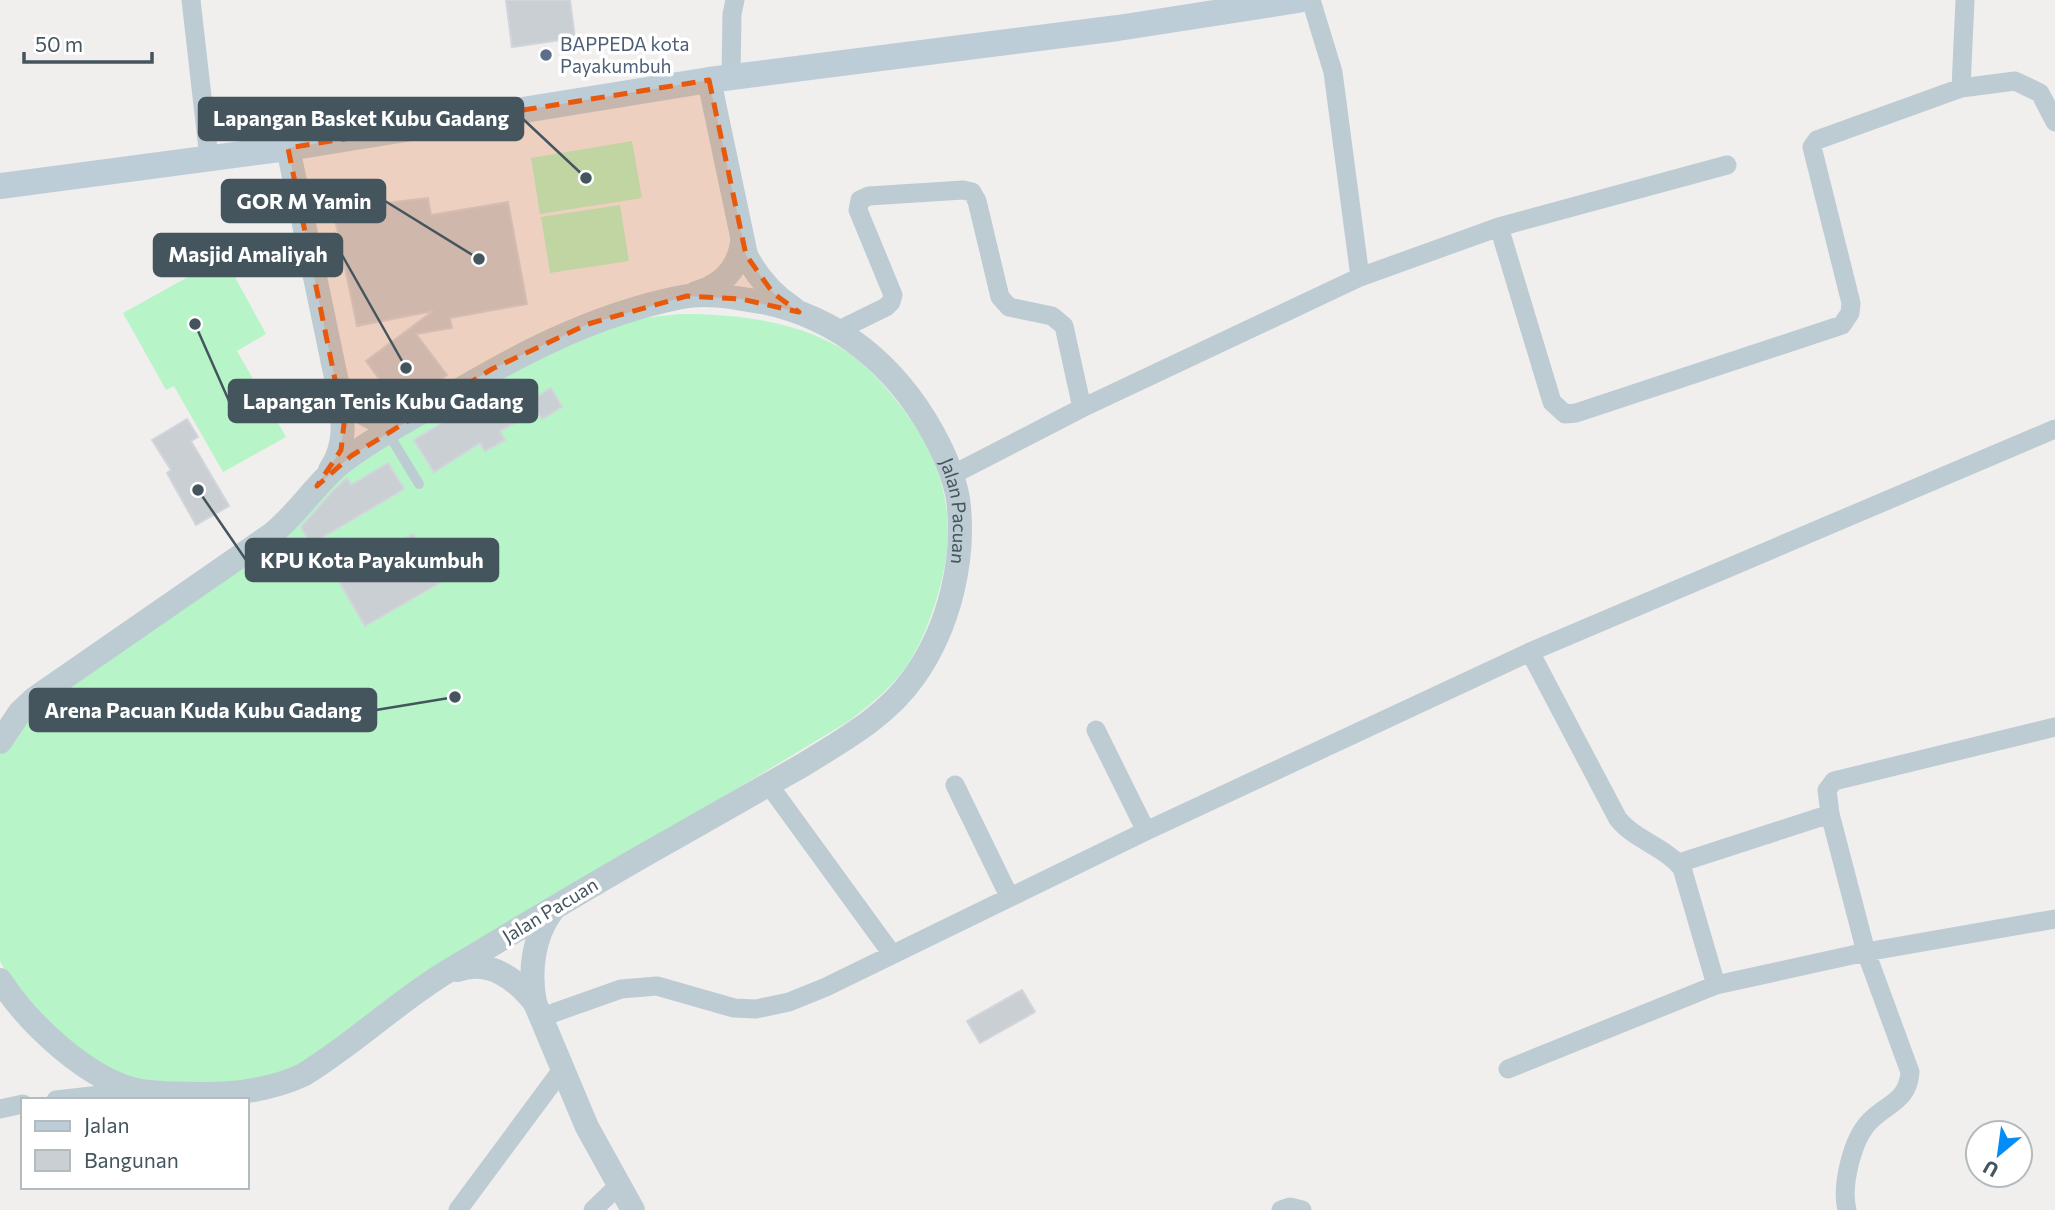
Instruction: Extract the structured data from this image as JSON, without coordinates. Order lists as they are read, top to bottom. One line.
{"streets":{"street":["Jalan Pacuan"]},"places":["BAPPEDA kota Payakumbuh","Lapangan Basket Kubu Gadang","GOR M Yamin","Lapangan Tenis Kubu Gadang","Masjid Amaliyah","KPU Kota Payakumbuh","Arena Pacuan Kuda Kubu Gadang"],"legend":["Jalan","Bangunan"],"scale_bar":"50 m","north":"bottom left"}
